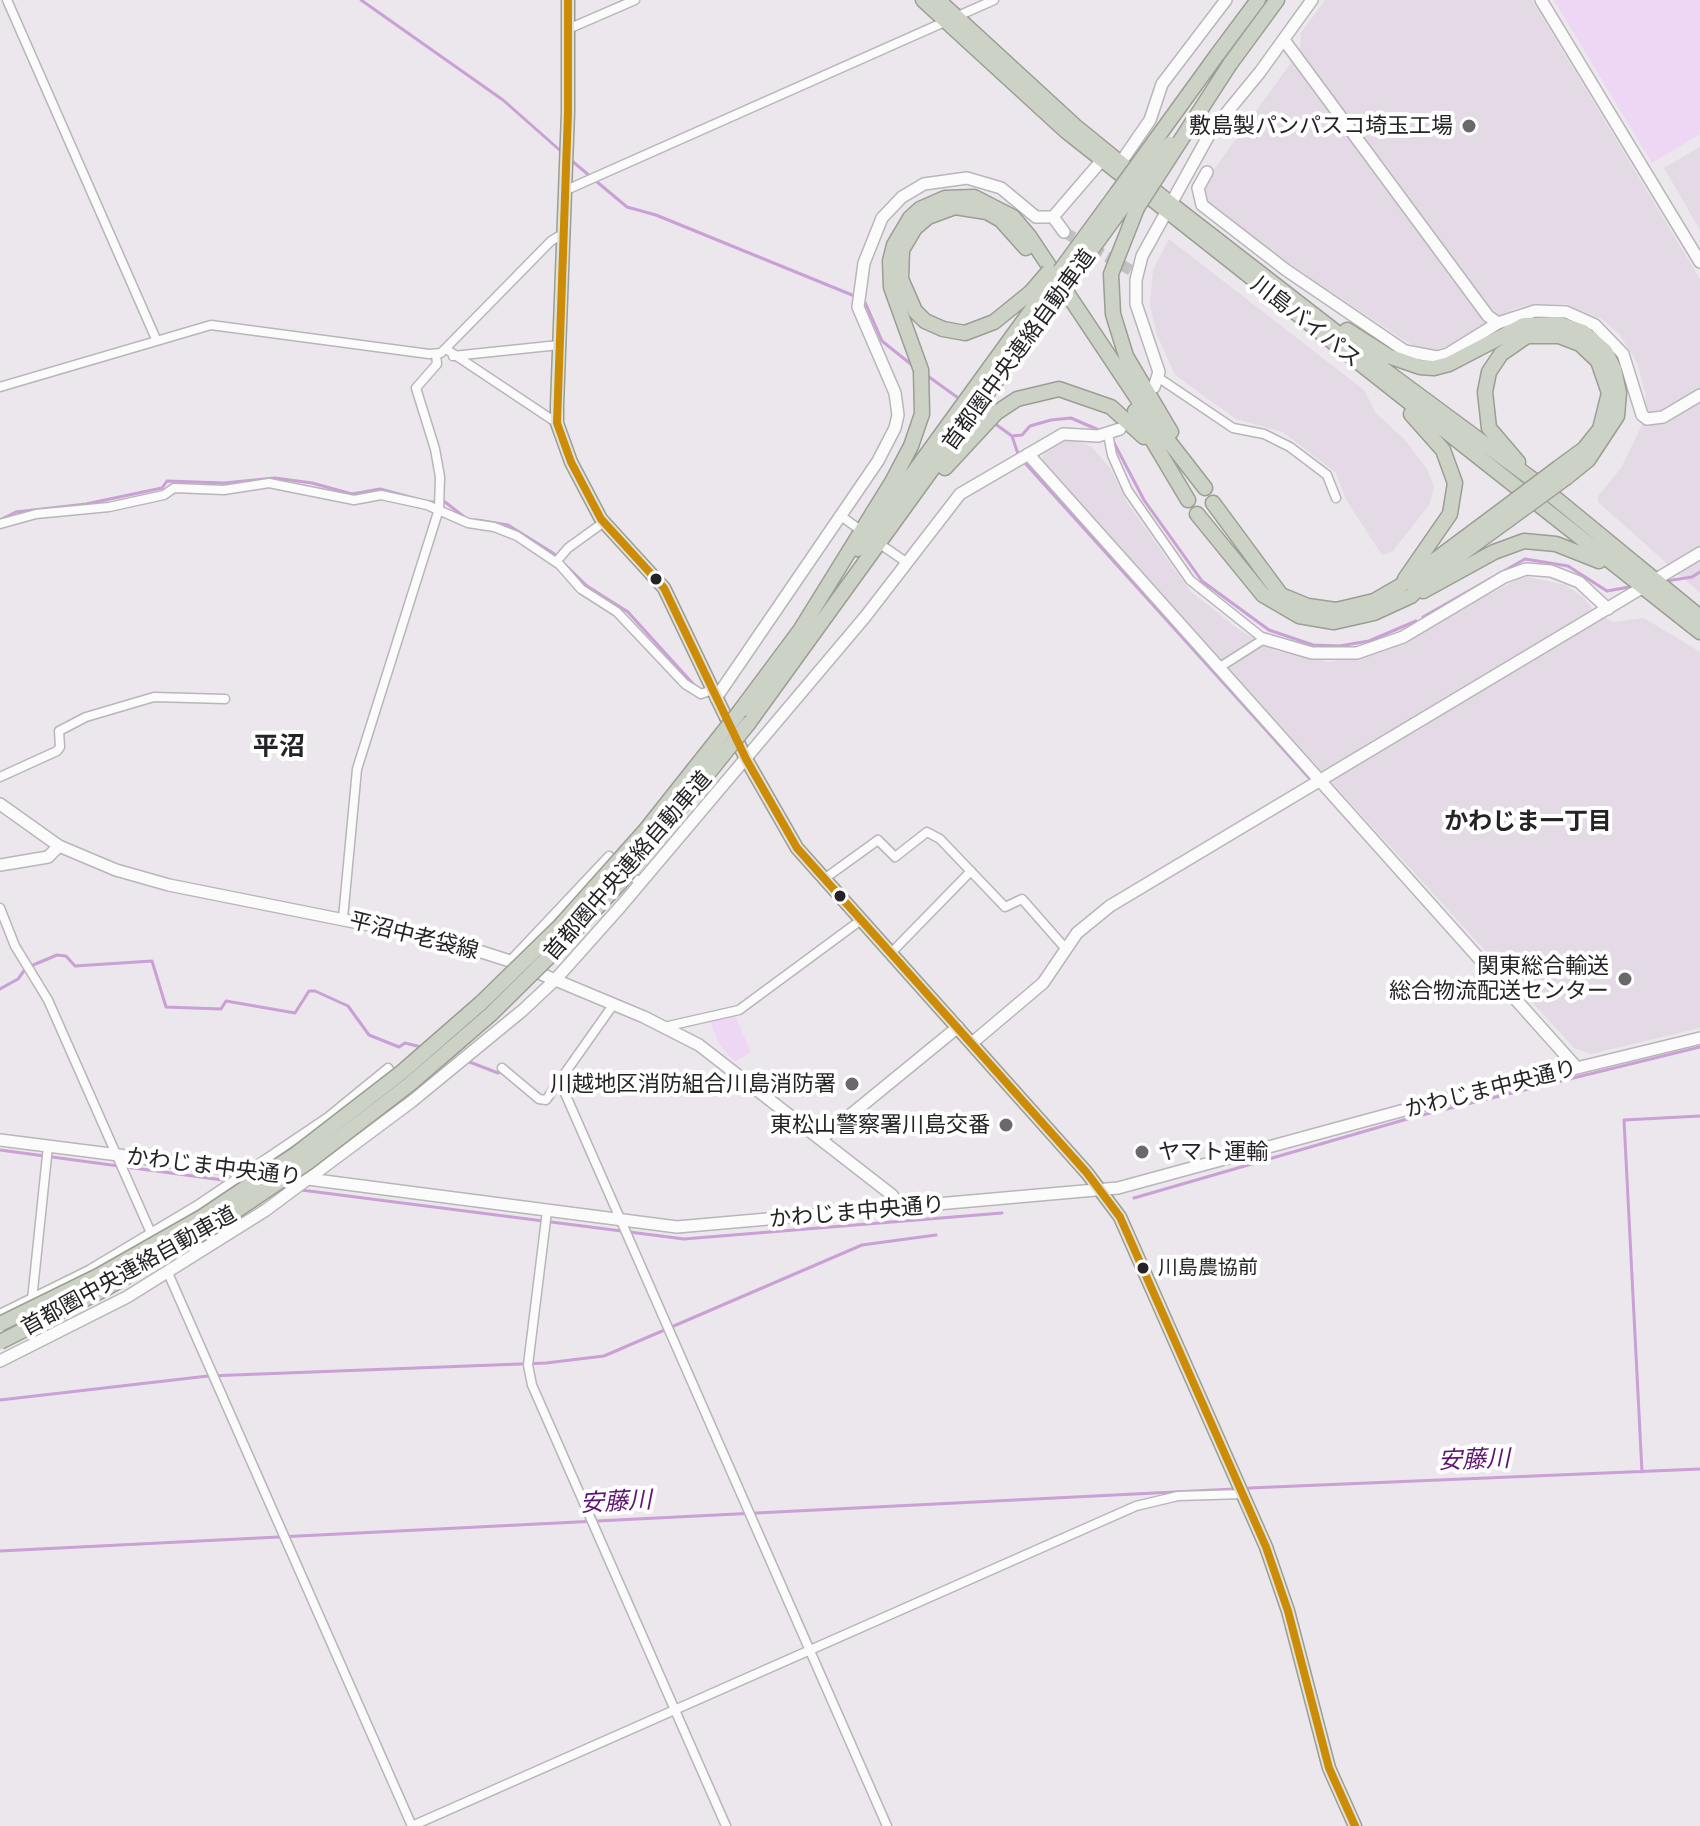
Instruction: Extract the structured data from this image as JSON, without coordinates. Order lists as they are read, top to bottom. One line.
{"streets":{"highway":["川島バイパス","首都圏中央連絡自動車道"],"street":["平沼中老袋線","かわじま中央通り"]},"crossings":[["平沼中老袋線","かわじま中央通り"]],"districts":["平沼","かわじま一丁目"],"water":["安藤川"],"places":["敷島製パンパスコ埼玉工場","関東総合輸送 総合物流配送センター","川越地区消防組合川島消防署","東松山警察署川島交番","ヤマト運輸","川島農協前"]}
